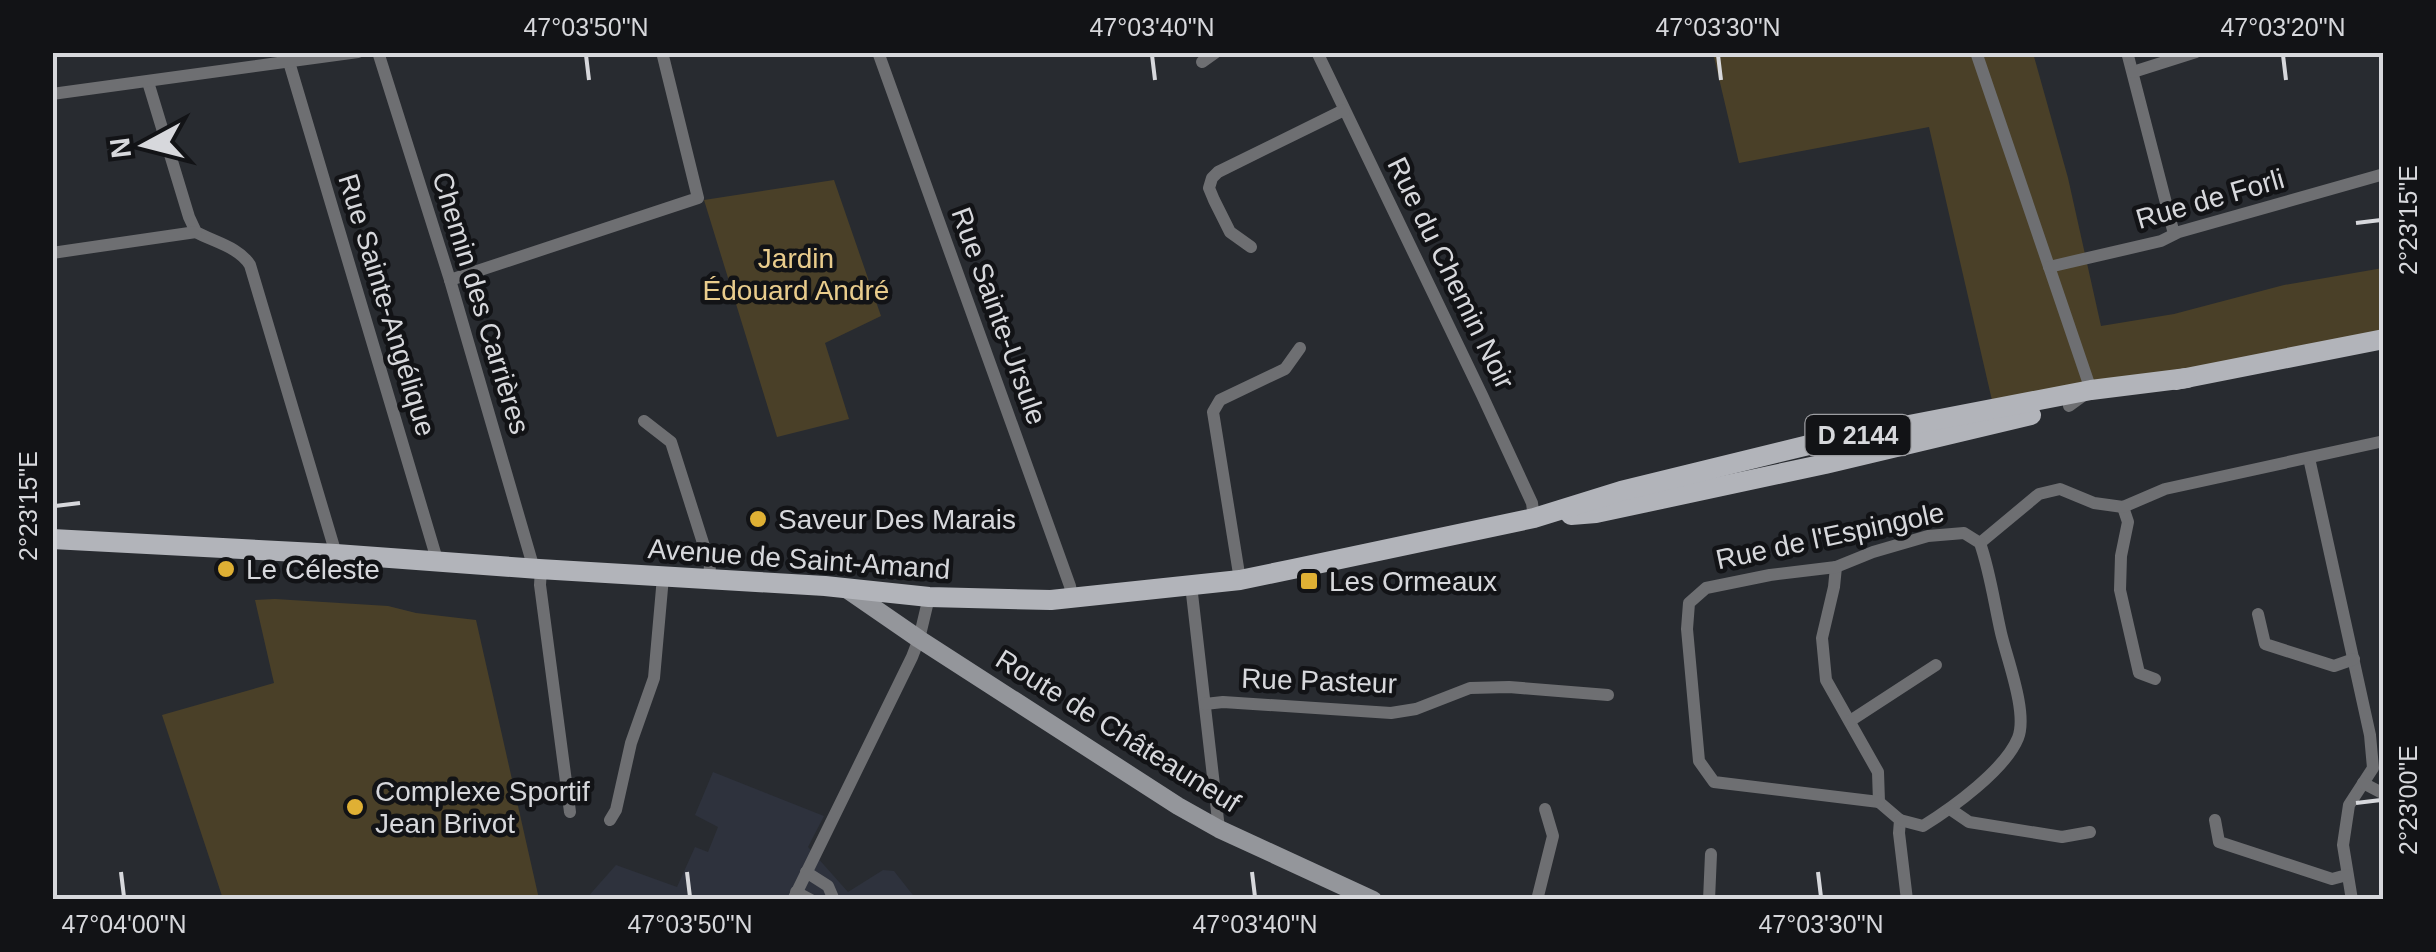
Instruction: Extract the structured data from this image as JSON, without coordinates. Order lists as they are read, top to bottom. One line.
{"streets":{"main road":["D 2144","Avenue de Saint-Amand","Route de Châteauneuf"],"street":["Rue de Forli","Rue du Chemin Noir","Chemin des Carrières","Rue Sainte-Angélique","Rue Sainte-Ursule","Rue de l'Espingole","Rue Pasteur"]},"crossings":[["Rue du Chemin Noir","Avenue de Saint-Amand"],["Chemin des Carrières","Avenue de Saint-Amand"],["Rue Sainte-Angélique","Avenue de Saint-Amand"],["Rue Sainte-Ursule","Avenue de Saint-Amand"],["Avenue de Saint-Amand","Route de Châteauneuf"]],"parks":["Jardin Édouard André"],"places":{"other":["Saveur Des Marais","Le Céleste","Complexe Sportif Jean Brivot"],"transit":["Les Ormeaux"]},"north":"left","coordinates":["47°03'50\"N","47°03'40\"N","47°03'30\"N","47°03'20\"N","2°23'15\"E","2°23'00\"E","47°04'00\"N"]}
